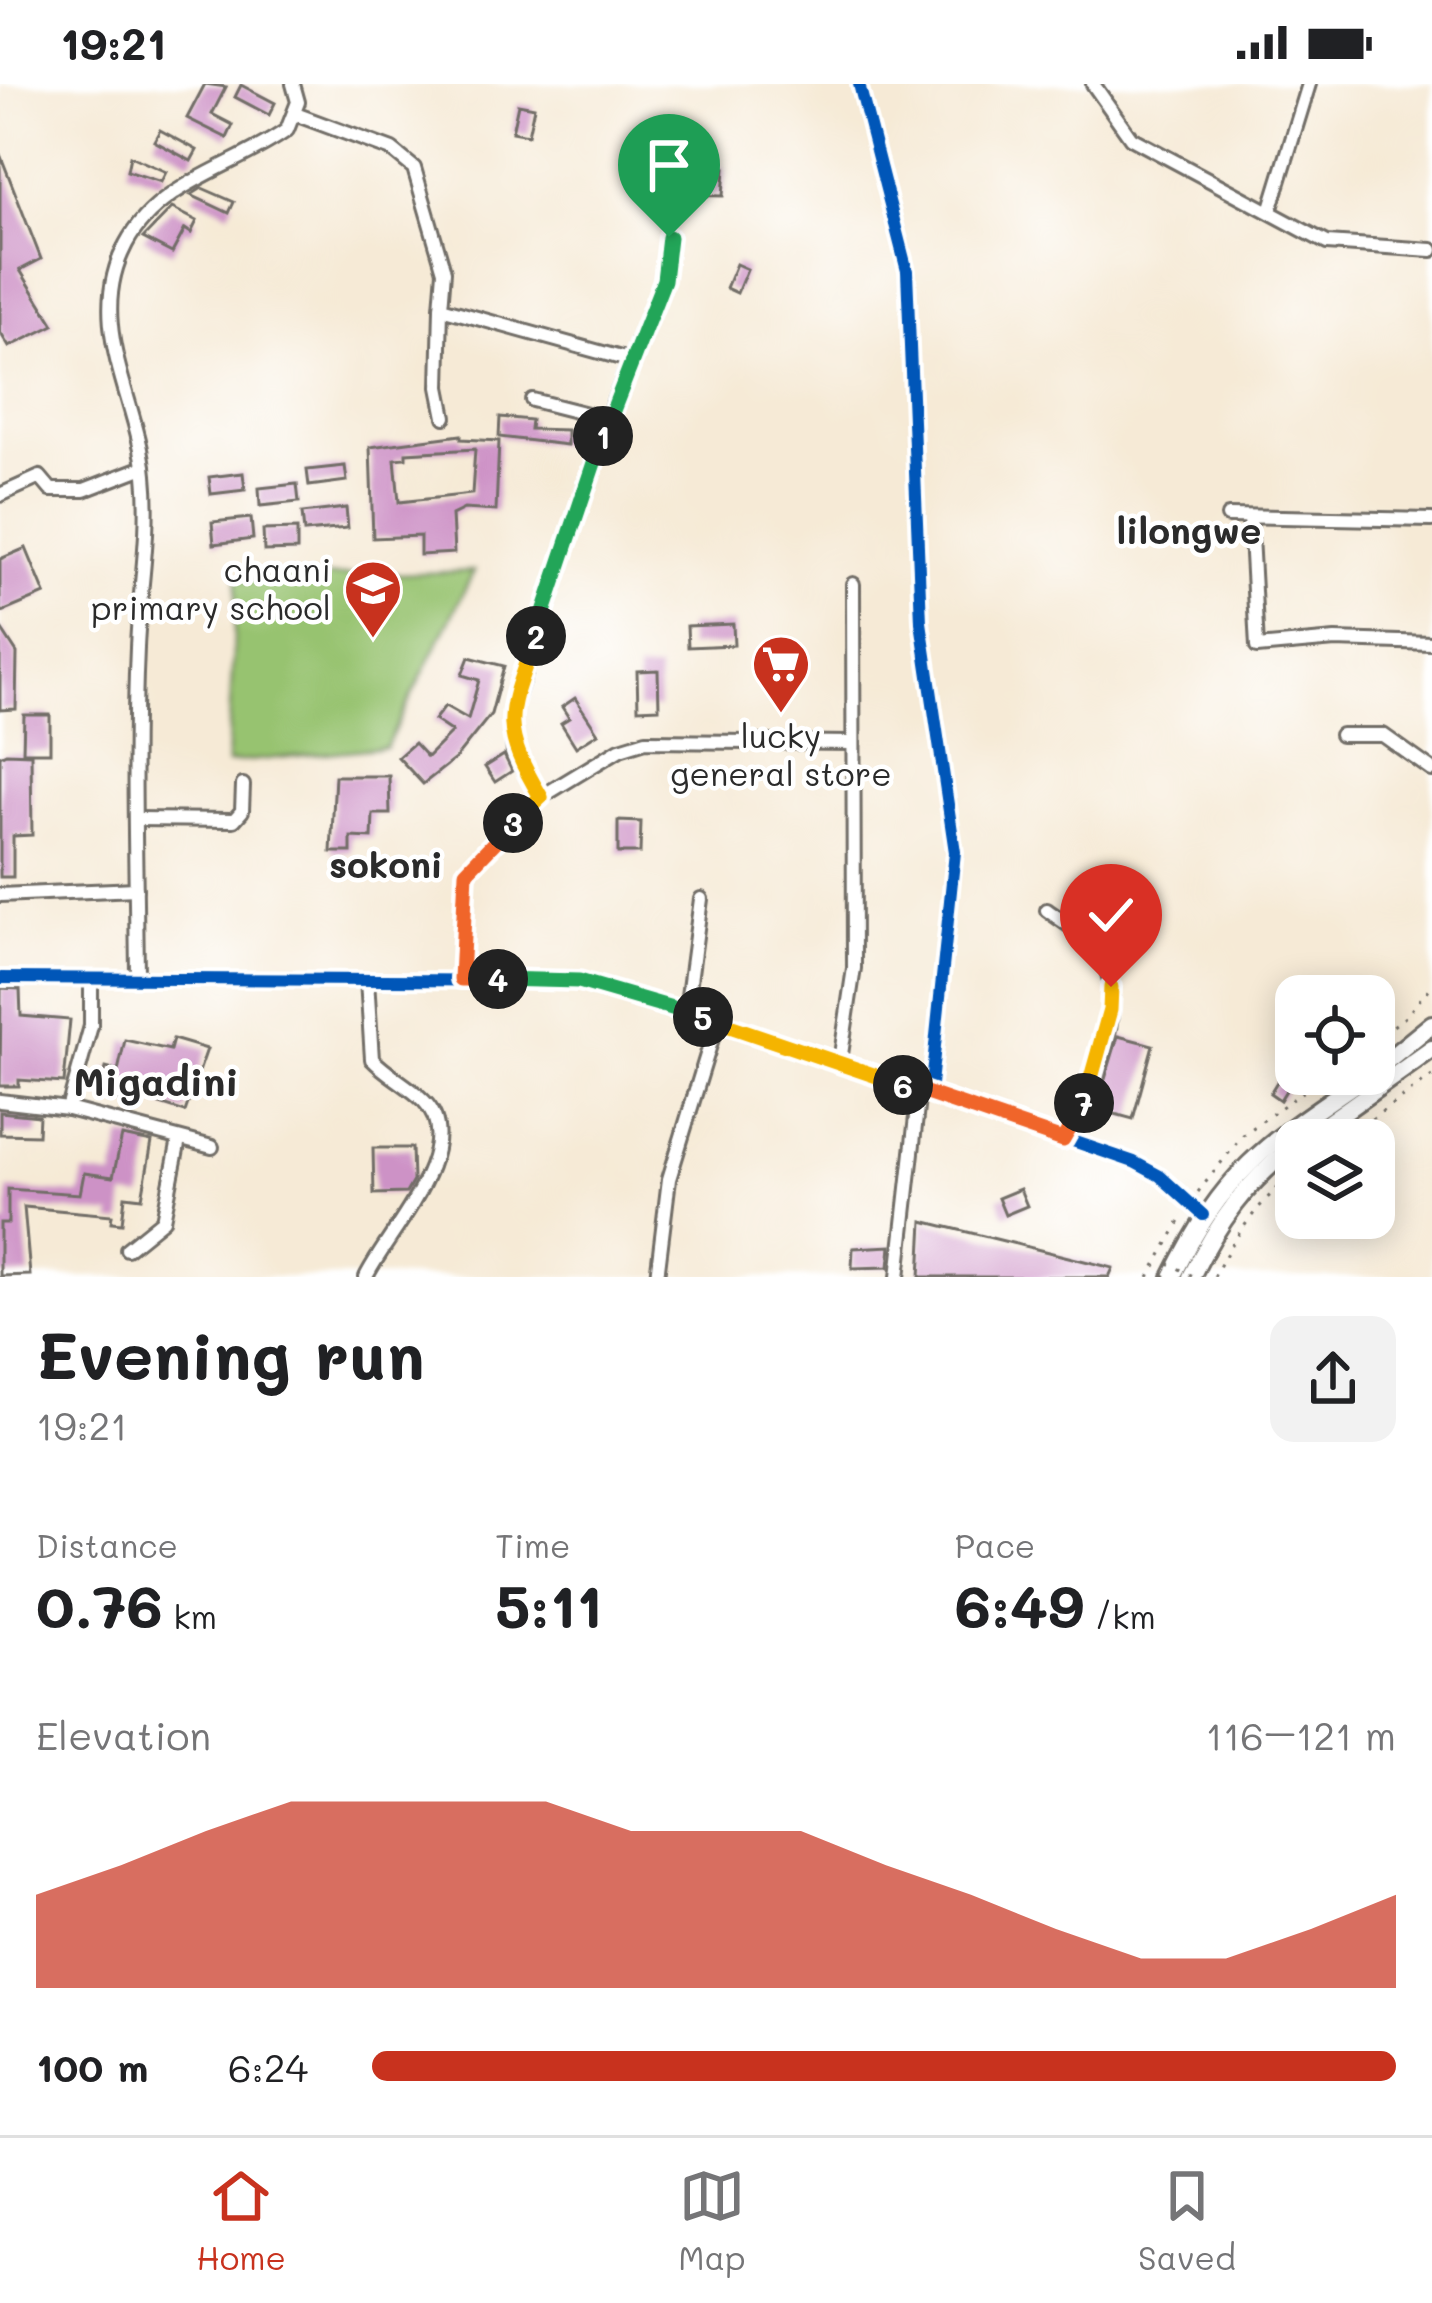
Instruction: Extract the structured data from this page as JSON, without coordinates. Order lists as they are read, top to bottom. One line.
{"districts":["lilongwe","sokoni","Migadini"],"places":{"school or university":["chaani primary school"],"supermarket":["lucky general store"]},"page":{"status":"19:21","pins":["1","2","3","4","5","6","7"],"heading":["Evening run","19:21"],"stats":[["Distance","0.76 km"],["Time","5:11"],["Pace","6:49 /km"]],"chart":["Elevation","116–121 m"],"list":[{"name":"100 m","note":"6:24"}],"tabs":["Home","Map","Saved"]}}
